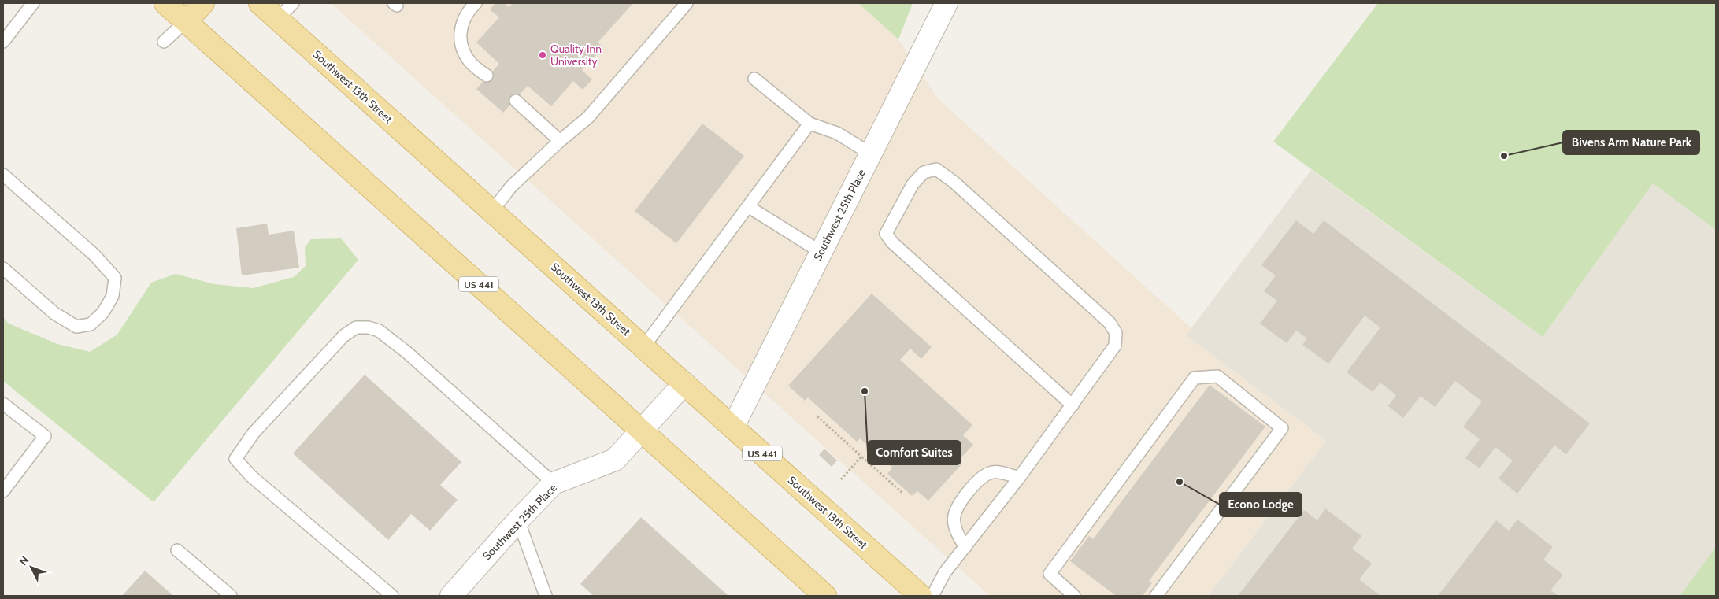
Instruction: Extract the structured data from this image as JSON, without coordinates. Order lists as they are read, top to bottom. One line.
{"streets":{"main road":["Southwest 13th Street","US 441"],"street":["Southwest 25th Place"]},"crossings":[["Southwest 13th Street","Southwest 25th Place"],["Southwest 25th Place","US 441"]],"places":["Quality Inn University","Bivens Arm Nature Park","Comfort Suites","Econo Lodge"],"north":"top left"}
